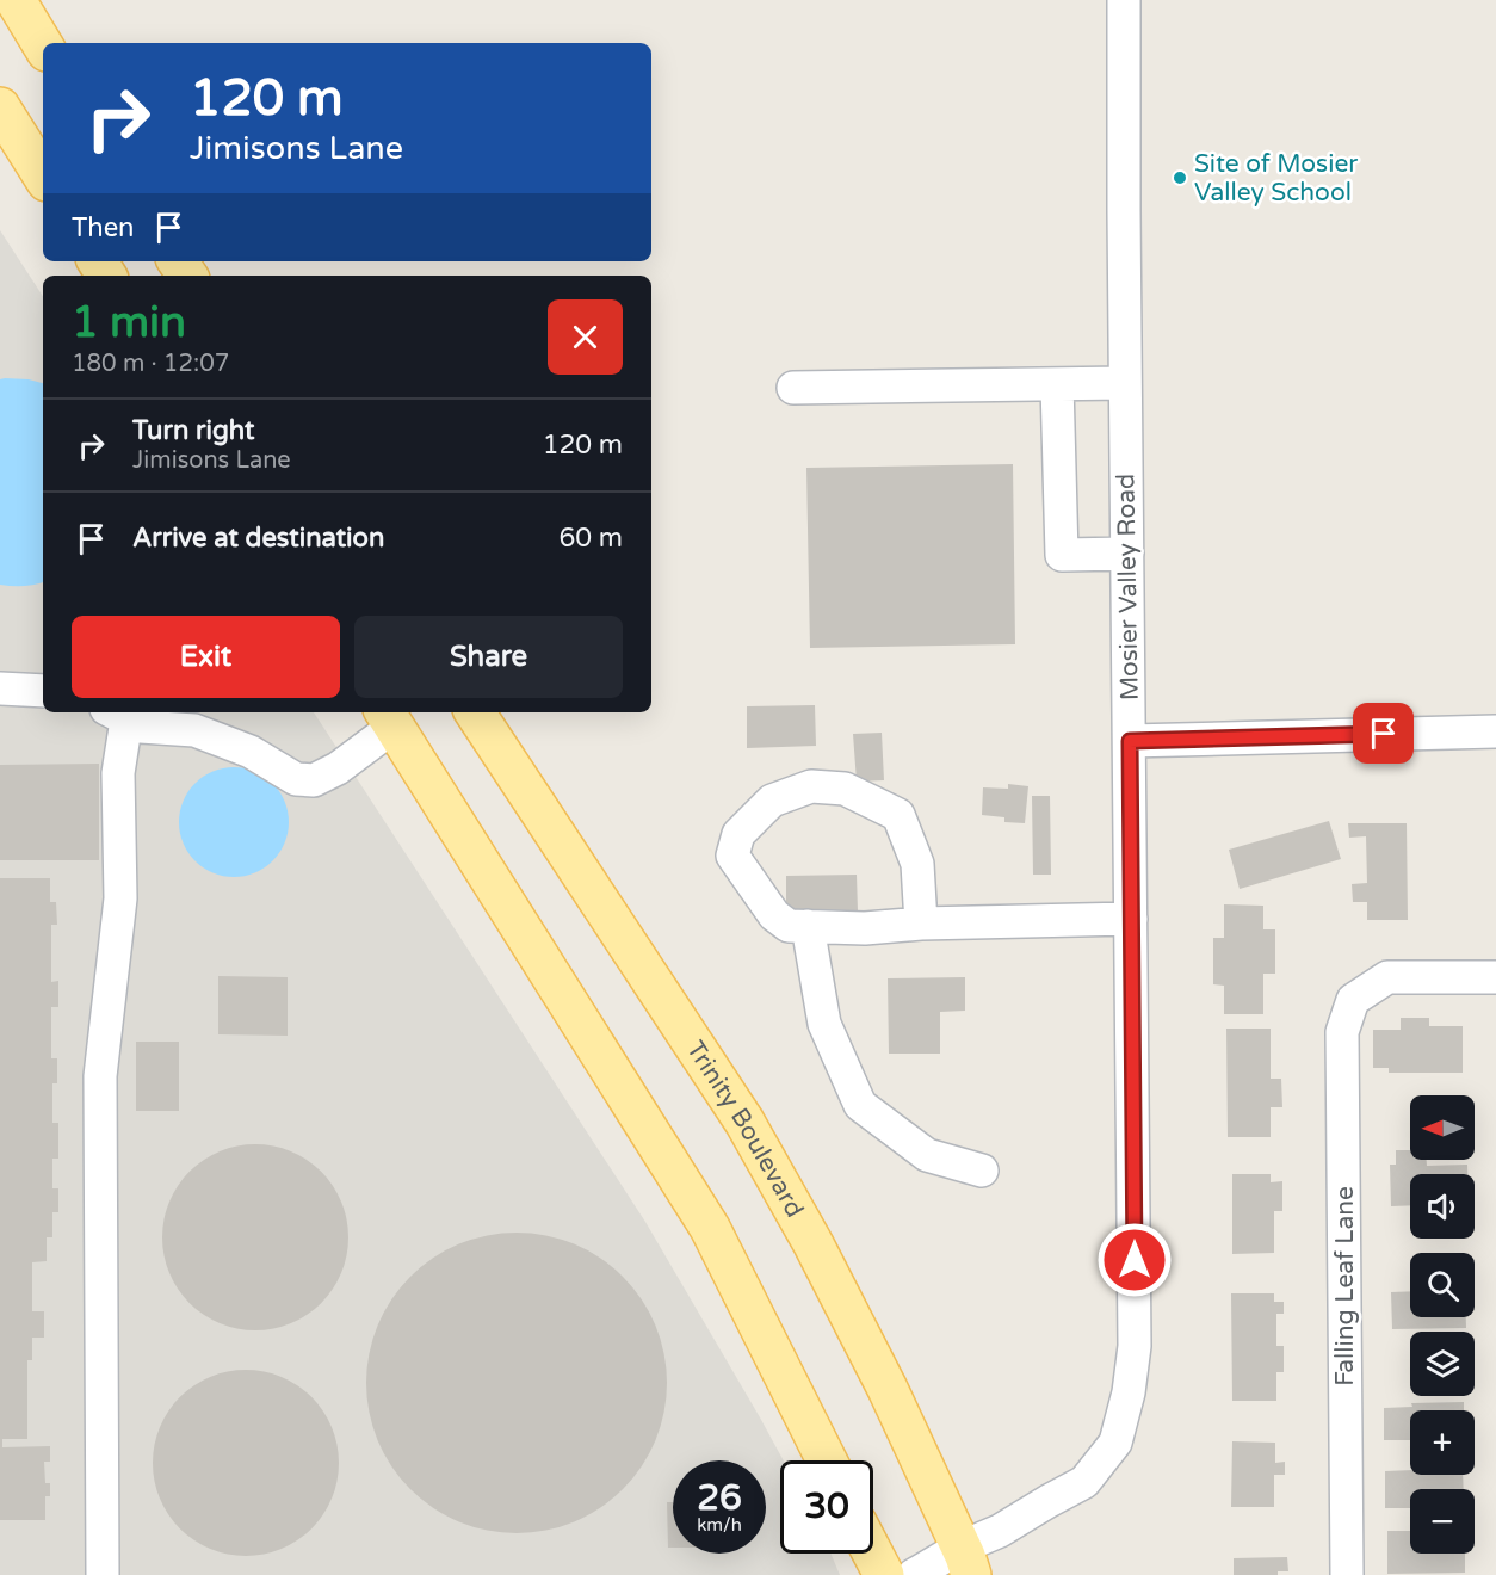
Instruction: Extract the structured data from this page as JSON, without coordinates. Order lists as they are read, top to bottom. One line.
{"streets":{"main road":["Trinity Boulevard"],"street":["Mosier Valley Road","Falling Leaf Lane"]},"crossings":[["Mosier Valley Road","Trinity Boulevard"]],"places":["Site of Mosier Valley School"],"north":"left","page":{"turn":["120 m","Jimisons Lane"],"then":"Then","heading":["1 min","180 m · 12:07"],"list":[{"name":"Turn right","note":"Jimisons Lane","value":"120 m"},{"name":"Arrive at destination","value":"60 m"}],"buttons":["Exit","Share"],"map_buttons":["+","−"],"speed":"26 km/h","limit":"30"}}
